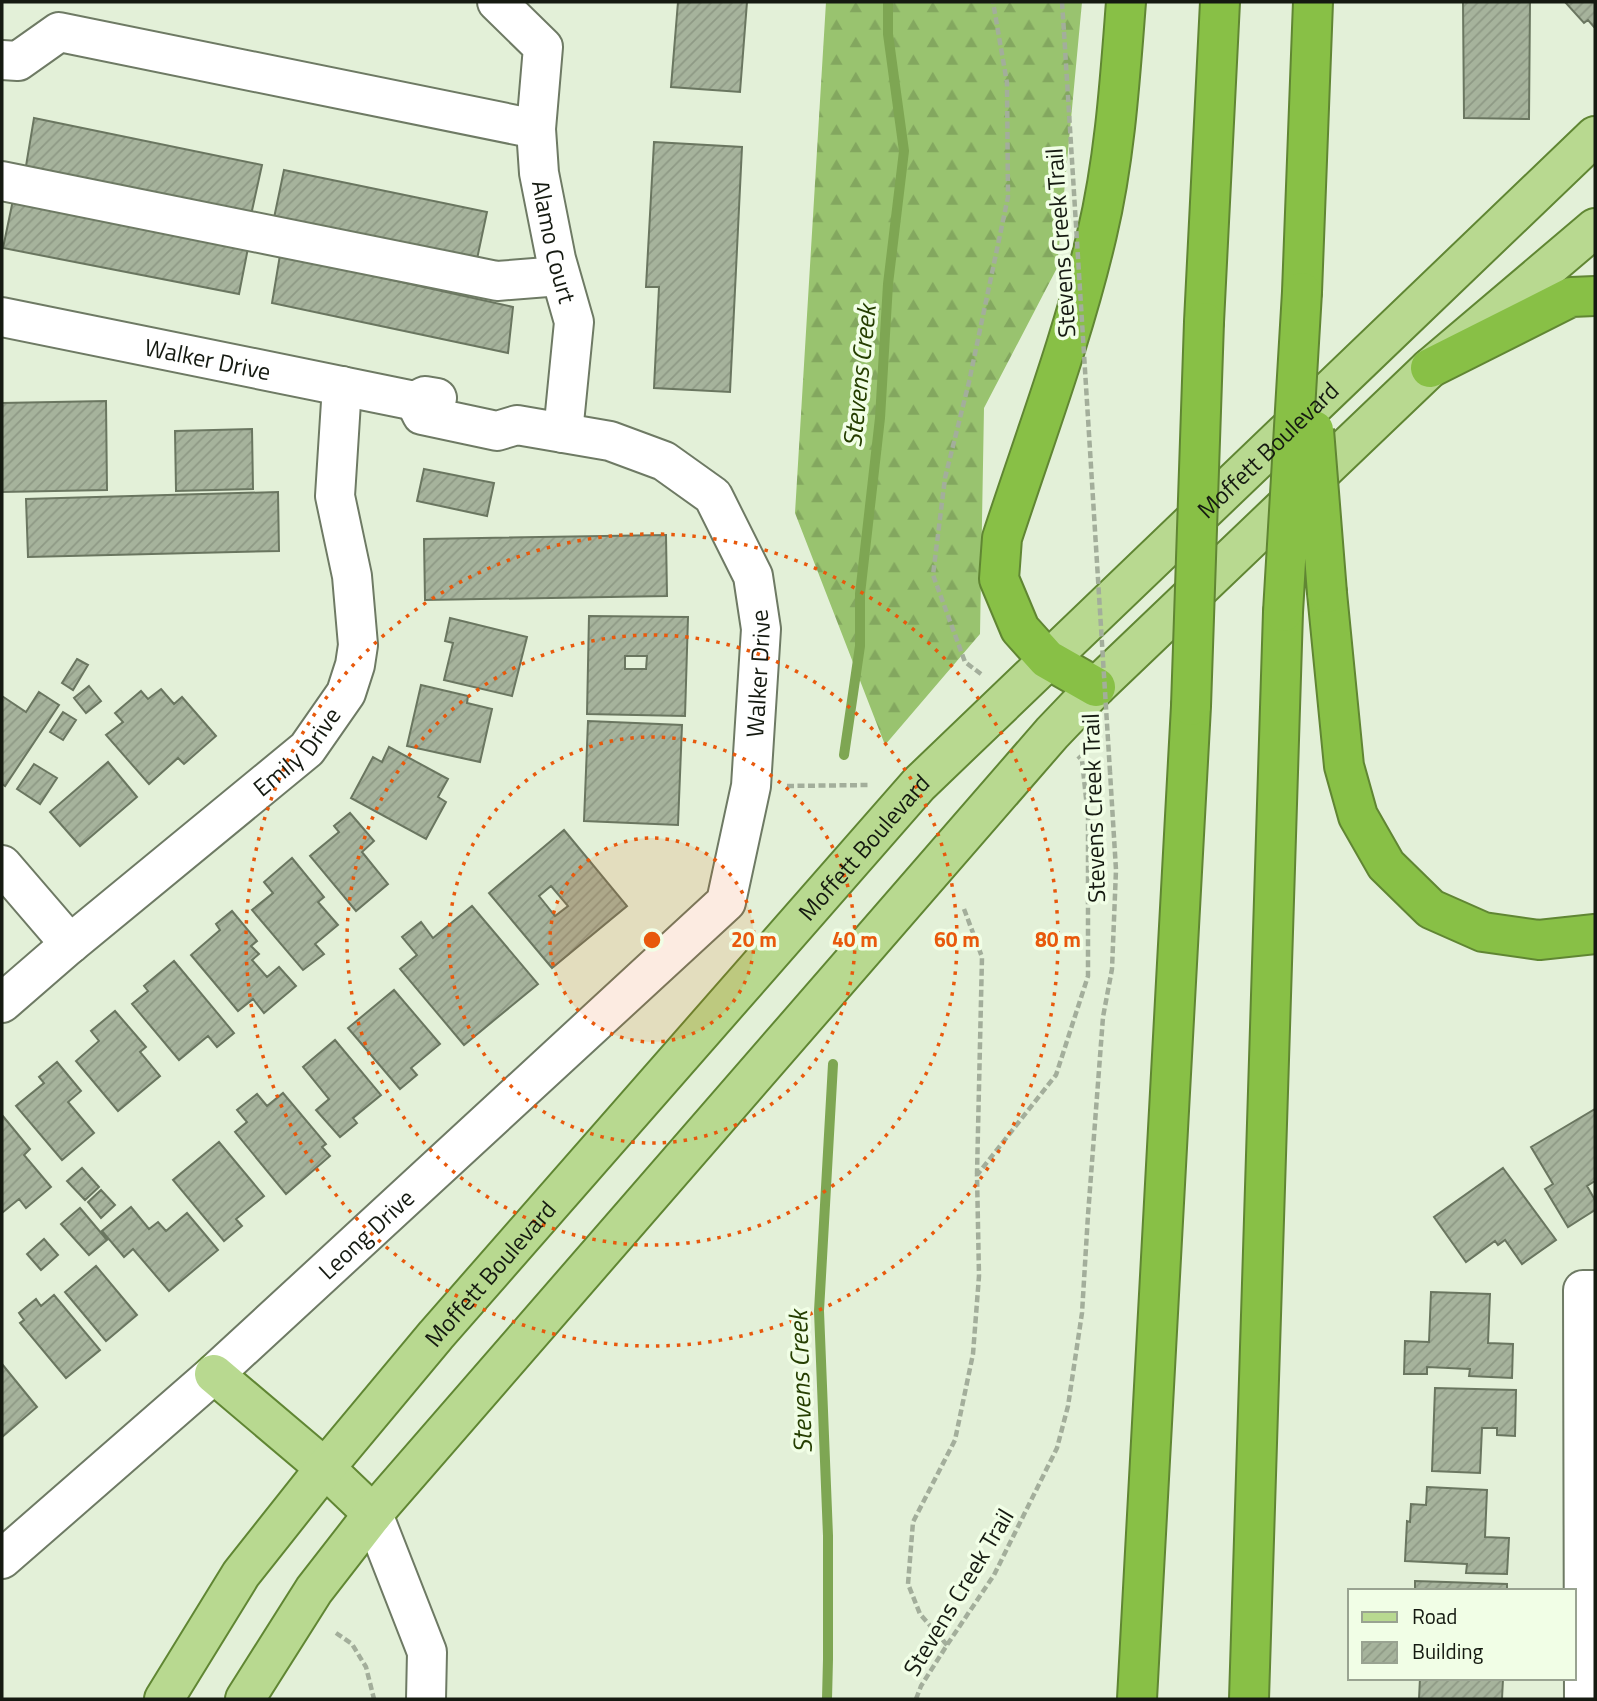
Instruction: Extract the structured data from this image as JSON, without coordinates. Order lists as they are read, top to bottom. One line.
{"streets":{"main road":["Moffett Boulevard"],"street":["Alamo Court","Walker Drive","Emily Drive","Leong Drive"],"path":["Stevens Creek Trail"]},"crossings":[["Alamo Court","Walker Drive"],["Walker Drive","Emily Drive"],["Walker Drive","Leong Drive"]],"water":["Stevens Creek"],"legend":["Road","Building"],"rings":["20 m","40 m","60 m","80 m"]}
